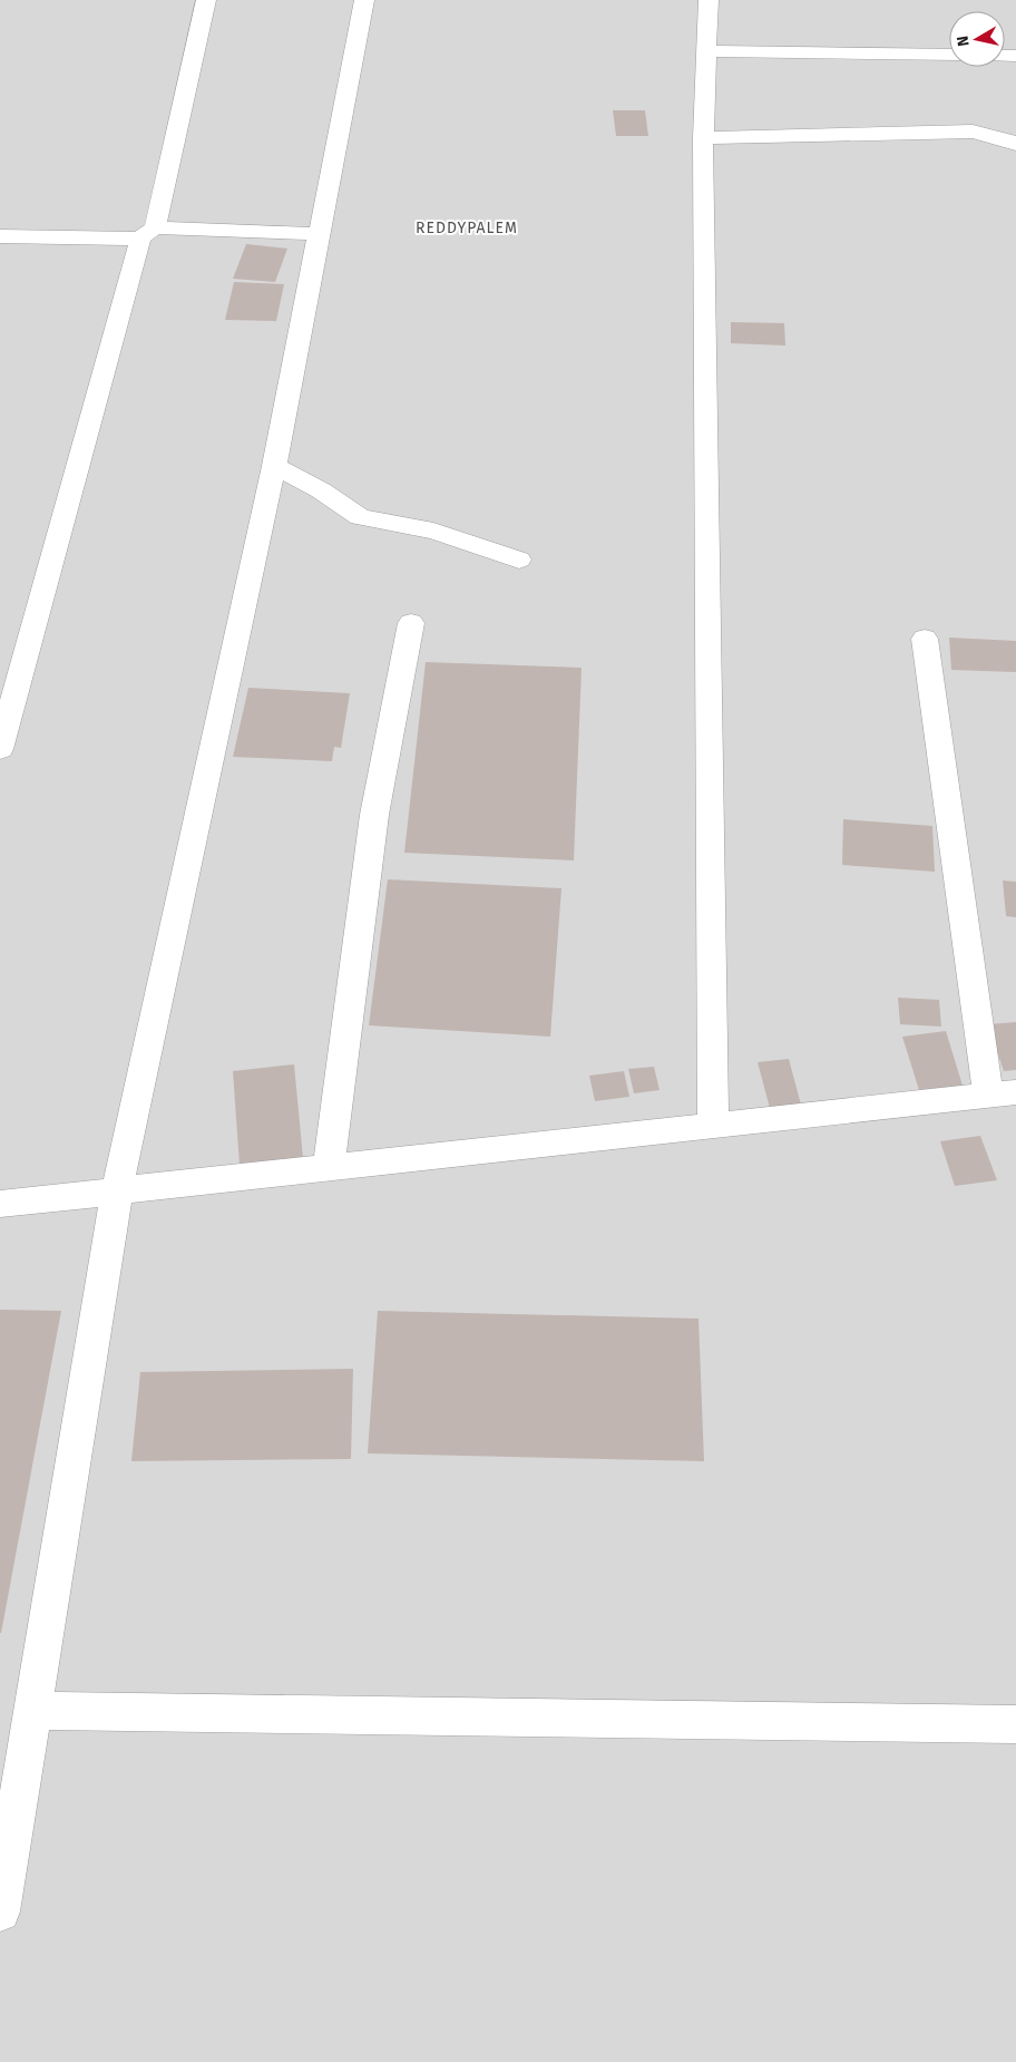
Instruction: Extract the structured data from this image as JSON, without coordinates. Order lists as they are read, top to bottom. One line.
{"districts":["REDDYPALEM"],"north":"left"}
